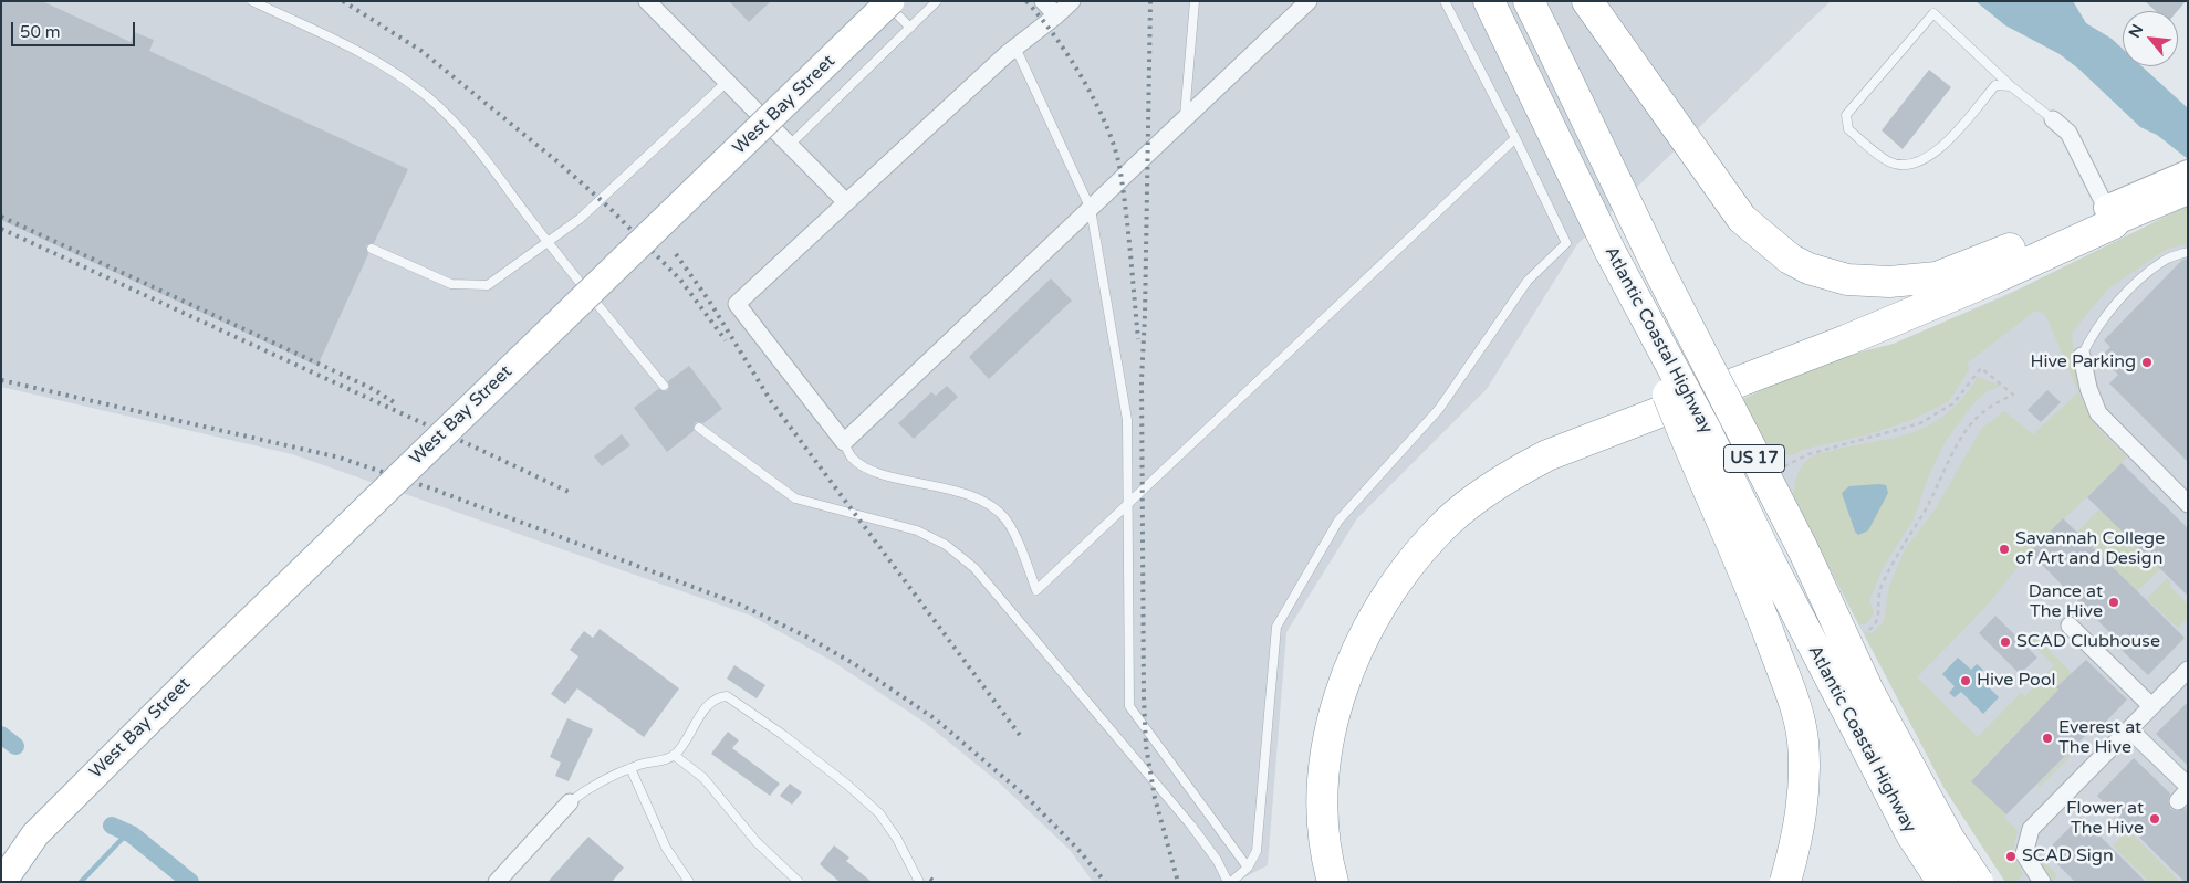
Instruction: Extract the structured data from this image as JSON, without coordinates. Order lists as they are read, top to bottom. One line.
{"streets":{"highway":["Atlantic Coastal Highway","US 17"],"main road":["West Bay Street"]},"places":["Hive Parking","Savannah College of Art and Design","Dance at The Hive","SCAD Clubhouse","Hive Pool","Everest at The Hive","Flower at The Hive","SCAD Sign"],"scale_bar":"50 m","north":"top left"}
